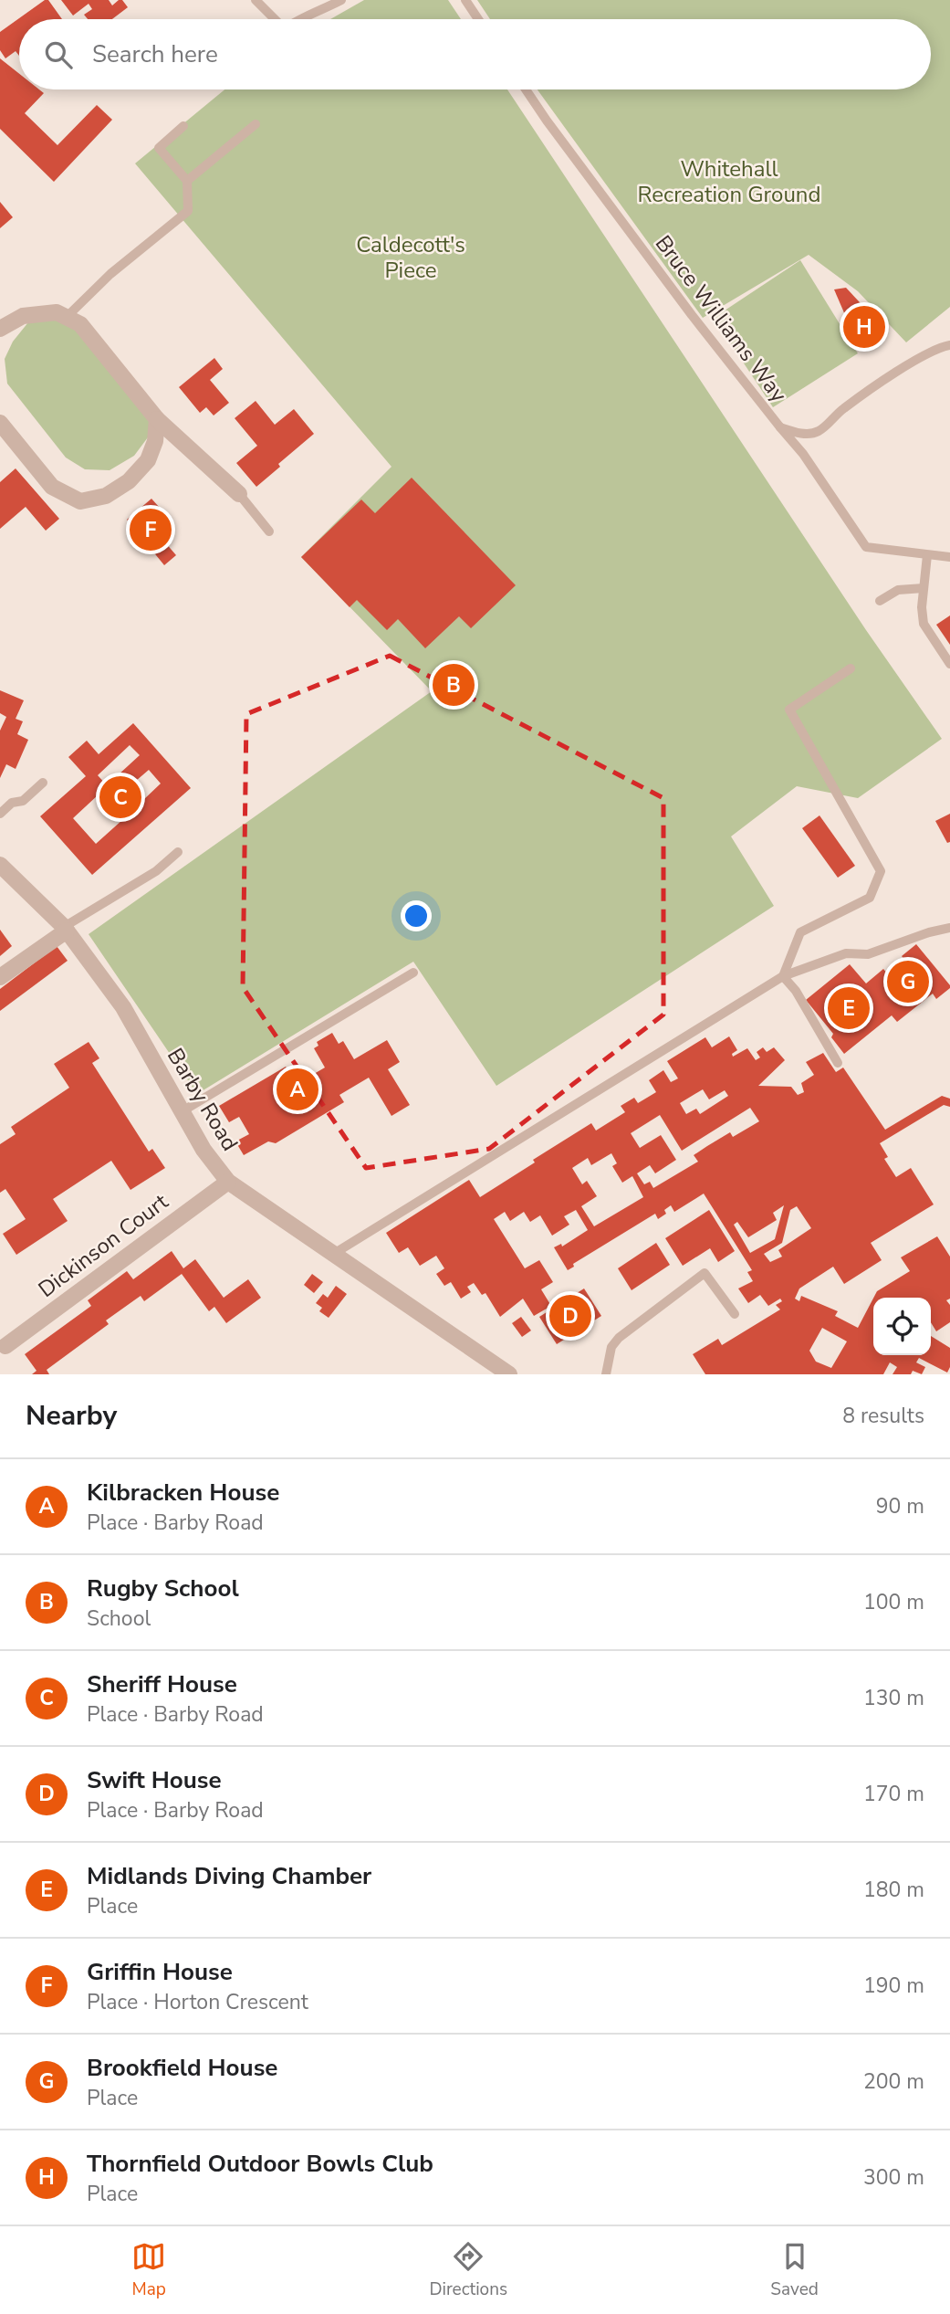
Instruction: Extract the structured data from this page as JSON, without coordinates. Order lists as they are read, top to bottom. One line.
{"streets":{"street":["Barby Road","Dickinson Court"],"lane":["Bruce Williams Way"]},"crossings":[["Barby Road","Dickinson Court"]],"parks":["Whitehall Recreation Ground","Caldecott's Piece"],"page":{"search":"Search here","pins":["H","F","B","C","G","E","A","D"],"heading":["Nearby","8 results"],"list":[{"mark":"A","name":"Kilbracken House","note":"Place · Barby Road","value":"90 m"},{"mark":"B","name":"Rugby School","note":"School","value":"100 m"},{"mark":"C","name":"Sheriff House","note":"Place · Barby Road","value":"130 m"},{"mark":"D","name":"Swift House","note":"Place · Barby Road","value":"170 m"},{"mark":"E","name":"Midlands Diving Chamber","note":"Place","value":"180 m"},{"mark":"F","name":"Griffin House","note":"Place · Horton Crescent","value":"190 m"},{"mark":"G","name":"Brookfield House","note":"Place","value":"200 m"},{"mark":"H","name":"Thornfield Outdoor Bowls Club","note":"Place","value":"300 m"}],"nav":["Map","Directions","Saved"]}}
